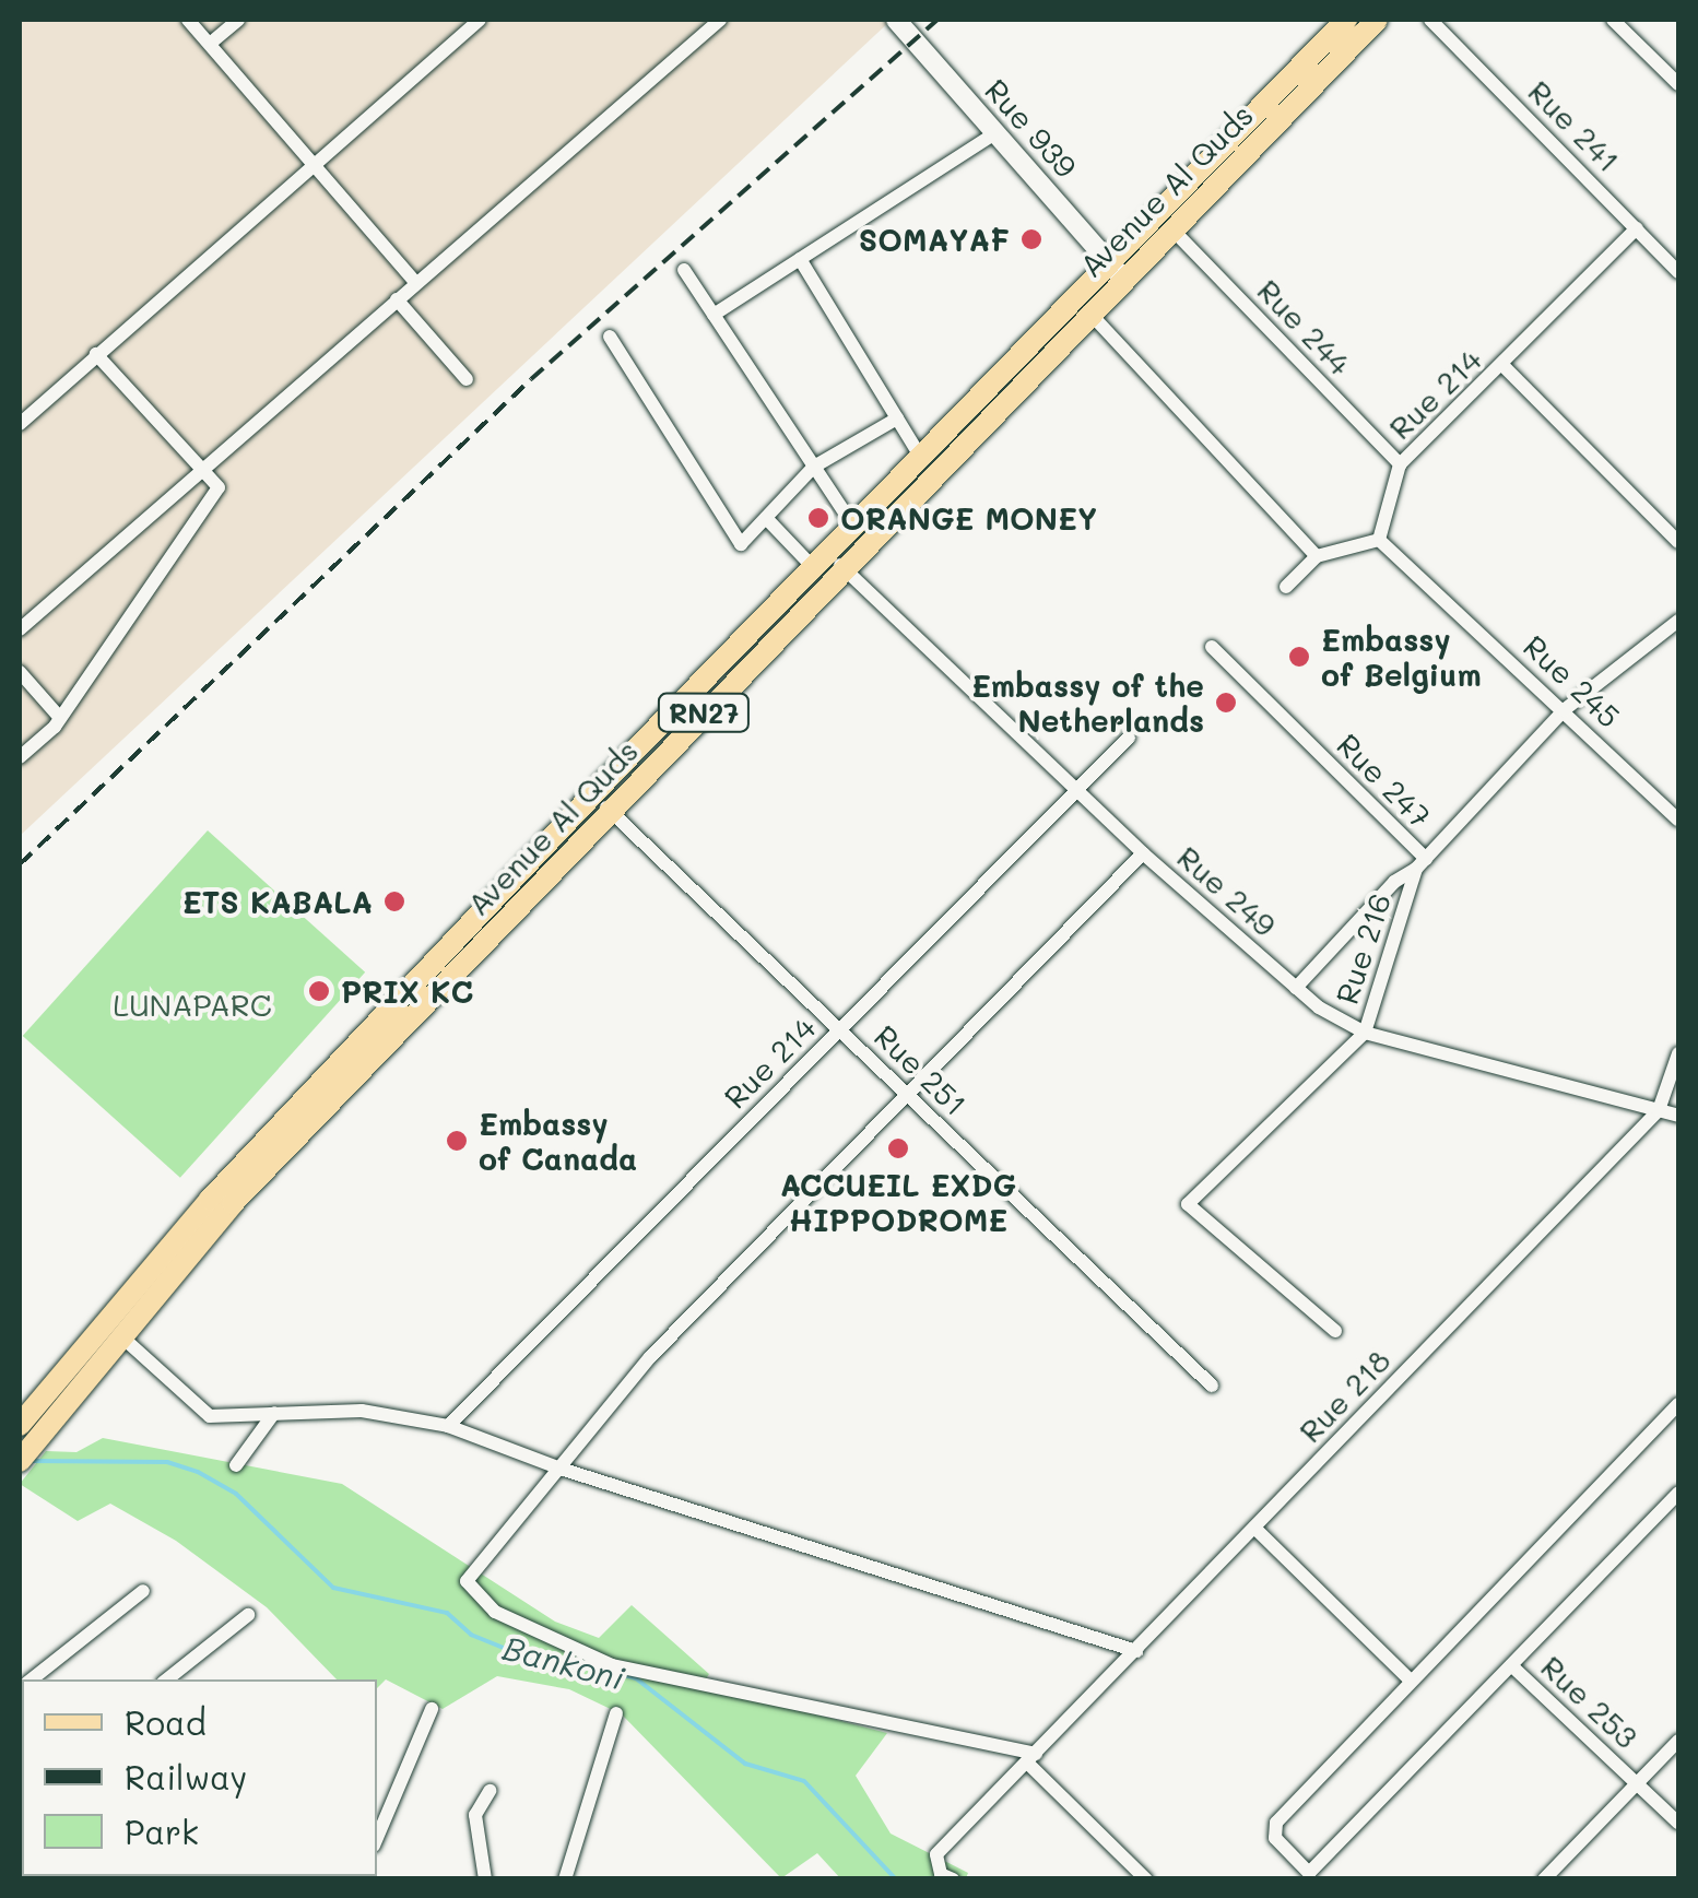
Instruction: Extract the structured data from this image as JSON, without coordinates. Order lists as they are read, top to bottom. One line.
{"streets":{"main road":["Rue 939","Avenue Al Quds","RN27"],"street":["Rue 241","Rue 244","Rue 214","Rue 245","Rue 247","Rue 249","Rue 216","Rue 251","Rue 218","Rue 253"]},"crossings":[["Rue 241","Rue 214"],["Rue 939","Avenue Al Quds"],["Avenue Al Quds","Rue 244"],["Avenue Al Quds","Rue 249"],["Avenue Al Quds","Rue 251"],["Rue 244","Rue 214"],["Rue 214","Rue 245"],["Rue 214","Rue 249"],["Rue 214","Rue 251"],["Rue 245","Rue 216"],["Rue 247","Rue 216"],["Rue 249","Rue 216"],["Rue 249","Rue 218"]],"water":["Bankoni"],"parks":["LUNAPARC"],"places":["SOMAYAF","ORANGE MONEY","Embassy of Belgium","Embassy of the Netherlands","ETS KABALA","PRIX KC","Embassy of Canada","ACCUEIL EXDG HIPPODROME"],"legend":["Road","Railway","Park"]}
